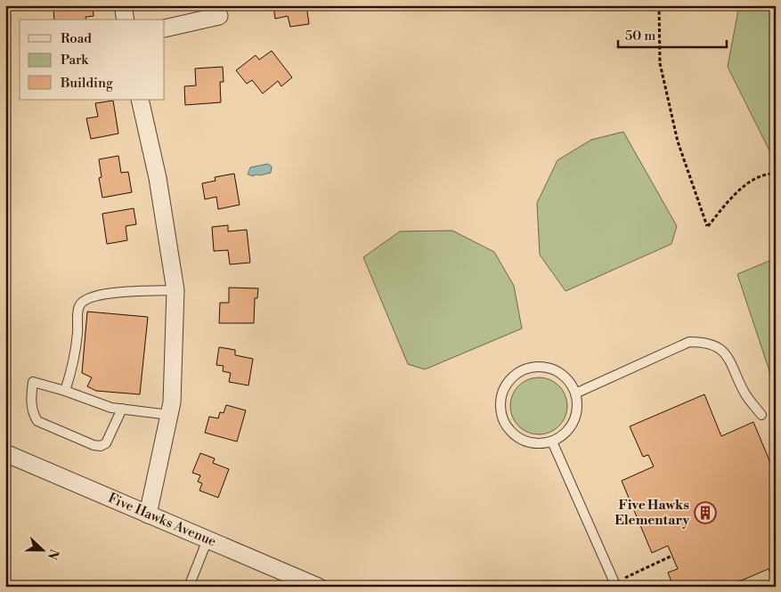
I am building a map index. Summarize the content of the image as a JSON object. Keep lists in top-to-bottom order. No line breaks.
{"streets":{"street":["Five Hawks Avenue"]},"places":{"building":["Five Hawks Elementary"]},"legend":["Road","Park","Building"],"scale_bar":"50 m","north":"right"}
